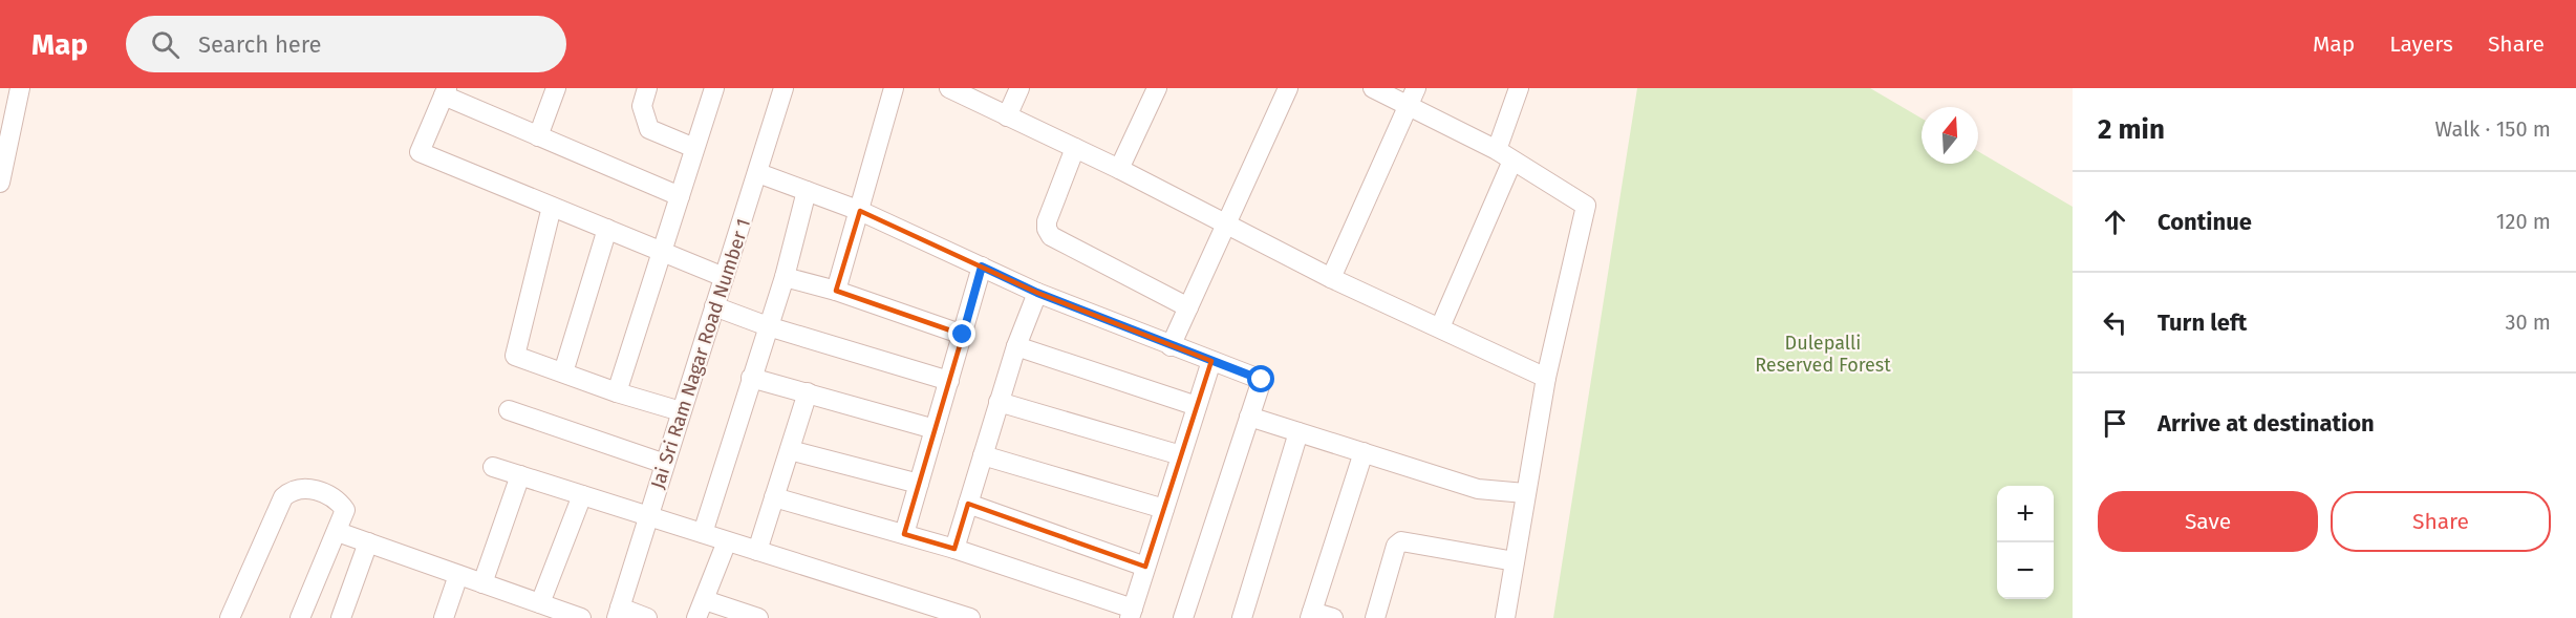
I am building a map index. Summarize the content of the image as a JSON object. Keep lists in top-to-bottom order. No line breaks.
{"streets":{"street":["Jai Sri Ram Nagar Road Number 1"]},"parks":["Dulepalli Reserved Forest"],"north":"top","page":{"header":"Map","search":"Search here","nav":["Map","Layers","Share"],"heading":["2 min","Walk · 150 m"],"list":[["Continue","120 m"],["Turn left","30 m"],"Arrive at destination"],"buttons":["Save","Share"],"map_buttons":["+","−"]}}
